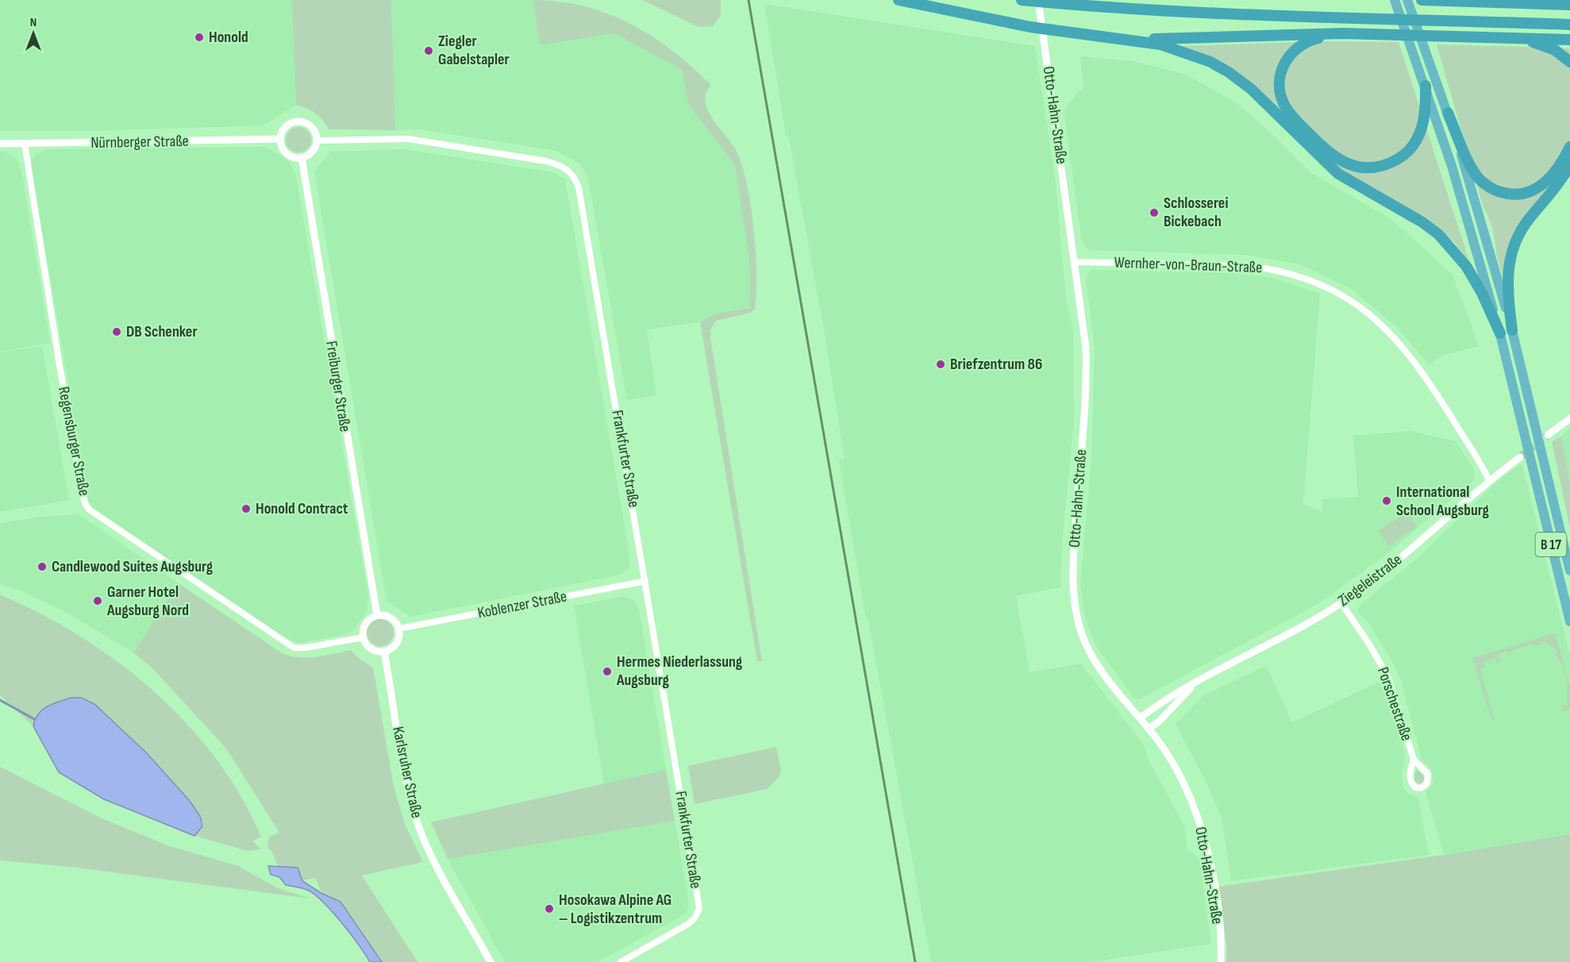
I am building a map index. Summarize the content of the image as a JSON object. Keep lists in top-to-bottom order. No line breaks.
{"streets":{"highway":["B 17"],"street":["Otto-Hahn-Straße","Nürnberger Straße","Wernher-von-Braun-Straße","Freiburger Straße","Regensburger Straße","Frankfurter Straße","Ziegeleistraße","Koblenzer Straße","Porschestraße","Karlsruher Straße"]},"crossings":[["Otto-Hahn-Straße","Wernher-von-Braun-Straße"],["Otto-Hahn-Straße","Ziegeleistraße"],["Nürnberger Straße","Freiburger Straße"],["Nürnberger Straße","Regensburger Straße"],["Nürnberger Straße","Frankfurter Straße"],["Wernher-von-Braun-Straße","Ziegeleistraße"],["Freiburger Straße","Regensburger Straße"],["Freiburger Straße","Frankfurter Straße"],["Freiburger Straße","Koblenzer Straße"],["Freiburger Straße","Karlsruher Straße"],["Regensburger Straße","Koblenzer Straße"],["Regensburger Straße","Karlsruher Straße"],["Frankfurter Straße","Koblenzer Straße"],["Ziegeleistraße","Porschestraße"],["Koblenzer Straße","Karlsruher Straße"]],"places":["Honold","Ziegler Gabelstapler","Schlosserei Bickebach","DB Schenker","Briefzentrum 86","International School Augsburg","Honold Contract","Candlewood Suites Augsburg","Garner Hotel Augsburg Nord","Hermes Niederlassung Augsburg","Hosokawa Alpine AG – Logistikzentrum"],"north":"top"}
